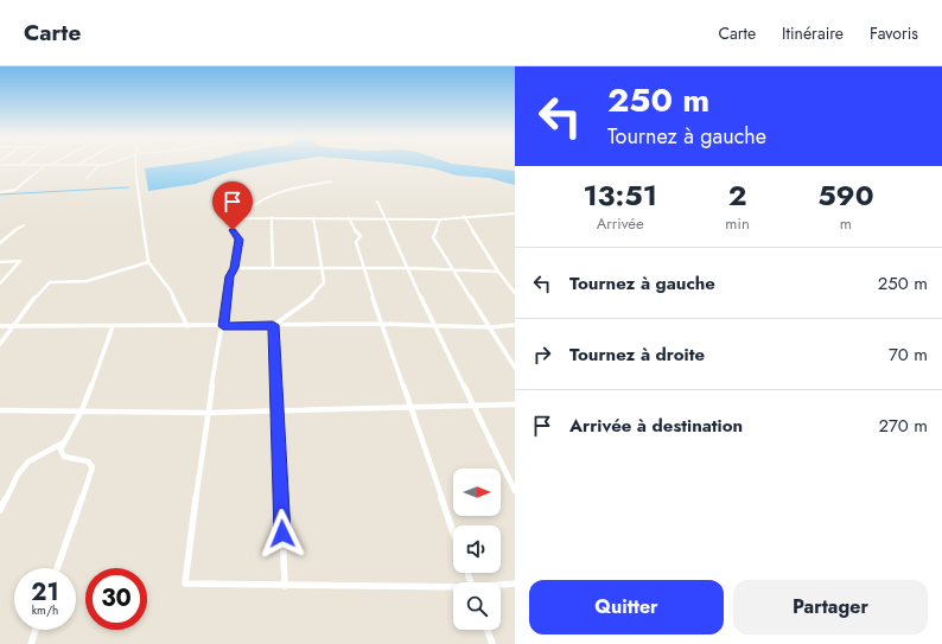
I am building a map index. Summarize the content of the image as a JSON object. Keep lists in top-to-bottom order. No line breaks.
{"north":"right","page":{"header":"Carte","nav":["Carte","Itinéraire","Favoris"],"turn":["250 m","Tournez à gauche"],"eta":["13:51","Arrivée","2","min","590","m"],"list":[{"name":"Tournez à gauche","value":"250 m"},{"name":"Tournez à droite","value":"70 m"},{"name":"Arrivée à destination","value":"270 m"}],"speed":"21 km/h","limit":"30","buttons":["Quitter","Partager"]}}
